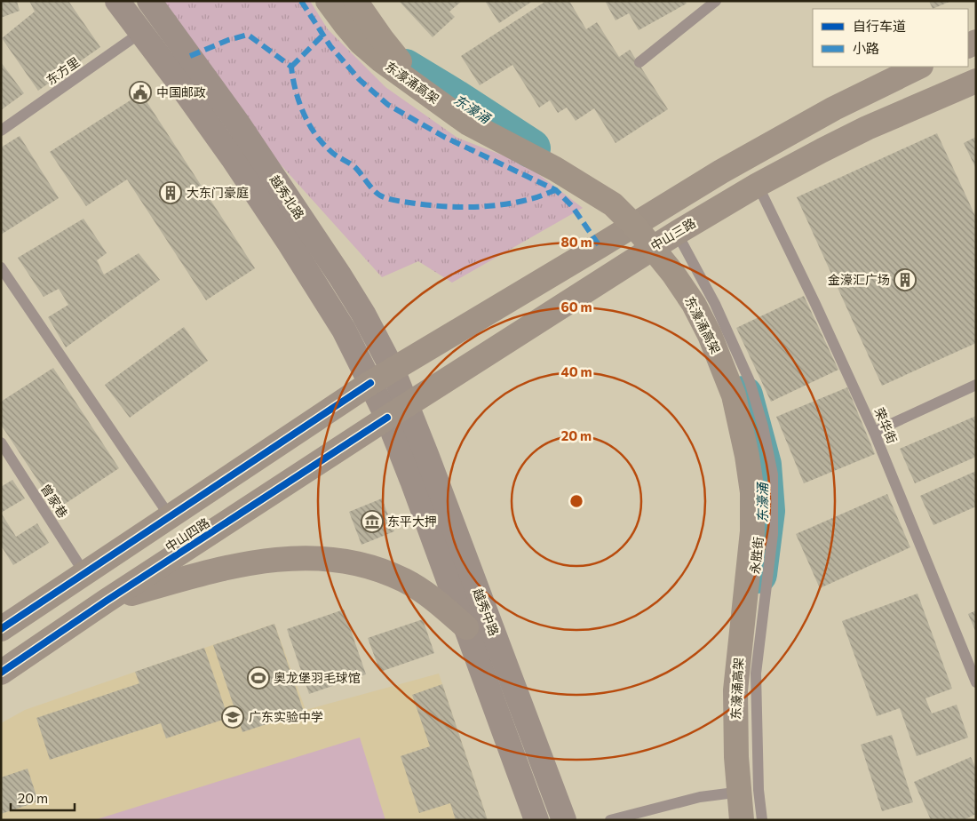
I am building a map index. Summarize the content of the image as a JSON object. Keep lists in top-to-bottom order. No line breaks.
{"streets":{"highway":["东濠涌高架"],"main road":["越秀北路","中山三路","中山四路","越秀中路"],"lane":["东方里","荣华街","曾家巷","永胜街"]},"crossings":[["东方里","越秀北路"],["越秀北路","中山三路"],["越秀北路","中山四路"],["越秀北路","越秀中路"],["中山三路","荣华街"],["中山三路","中山四路"],["中山三路","永胜街"],["中山三路","越秀中路"],["曾家巷","中山四路"],["中山四路","越秀中路"]],"water":["东濠涌"],"places":{"public building":["中国邮政"],"building":["大东门豪庭","金濠汇广场"],"museum":["东平大押"],"sports":["奥龙堡羽毛球馆"],"school or university":["广东实验中学"]},"legend":["自行车道","小路"],"scale_bar":"20 m","rings":["80 m","60 m","40 m","20 m"]}
